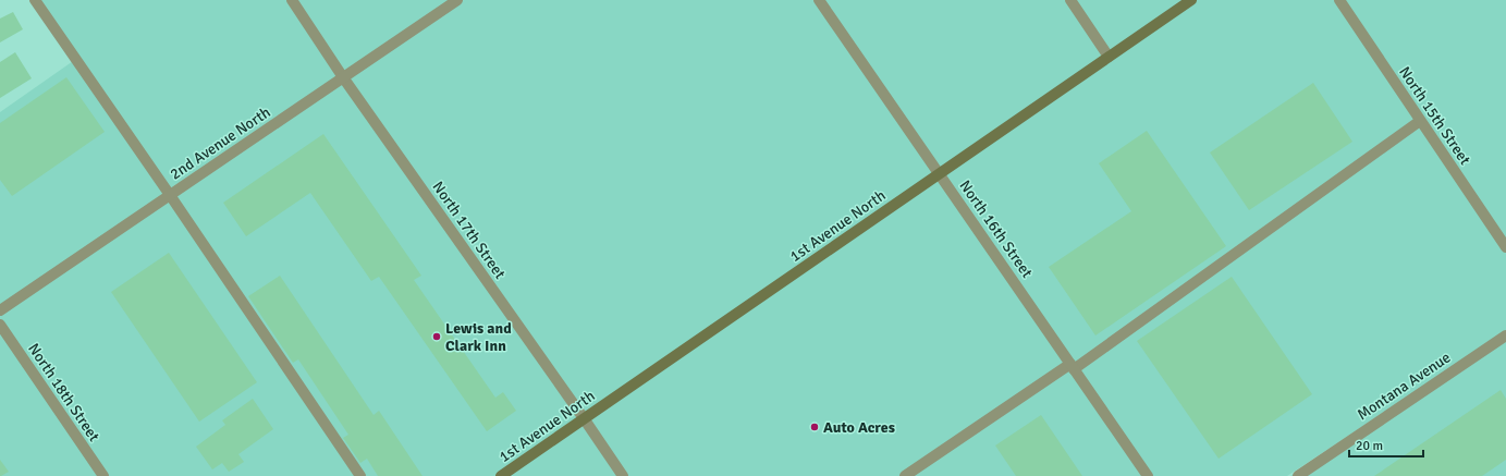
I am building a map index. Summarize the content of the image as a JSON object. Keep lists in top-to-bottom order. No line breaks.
{"streets":{"main road":["1st Avenue North"],"street":["North 15th Street","2nd Avenue North","North 16th Street","North 17th Street","Montana Avenue","North 18th Street"]},"crossings":[["2nd Avenue North","North 17th Street"],["1st Avenue North","North 16th Street"],["1st Avenue North","North 17th Street"]],"places":["Lewis and Clark Inn","Auto Acres"],"scale_bar":"20 m"}
